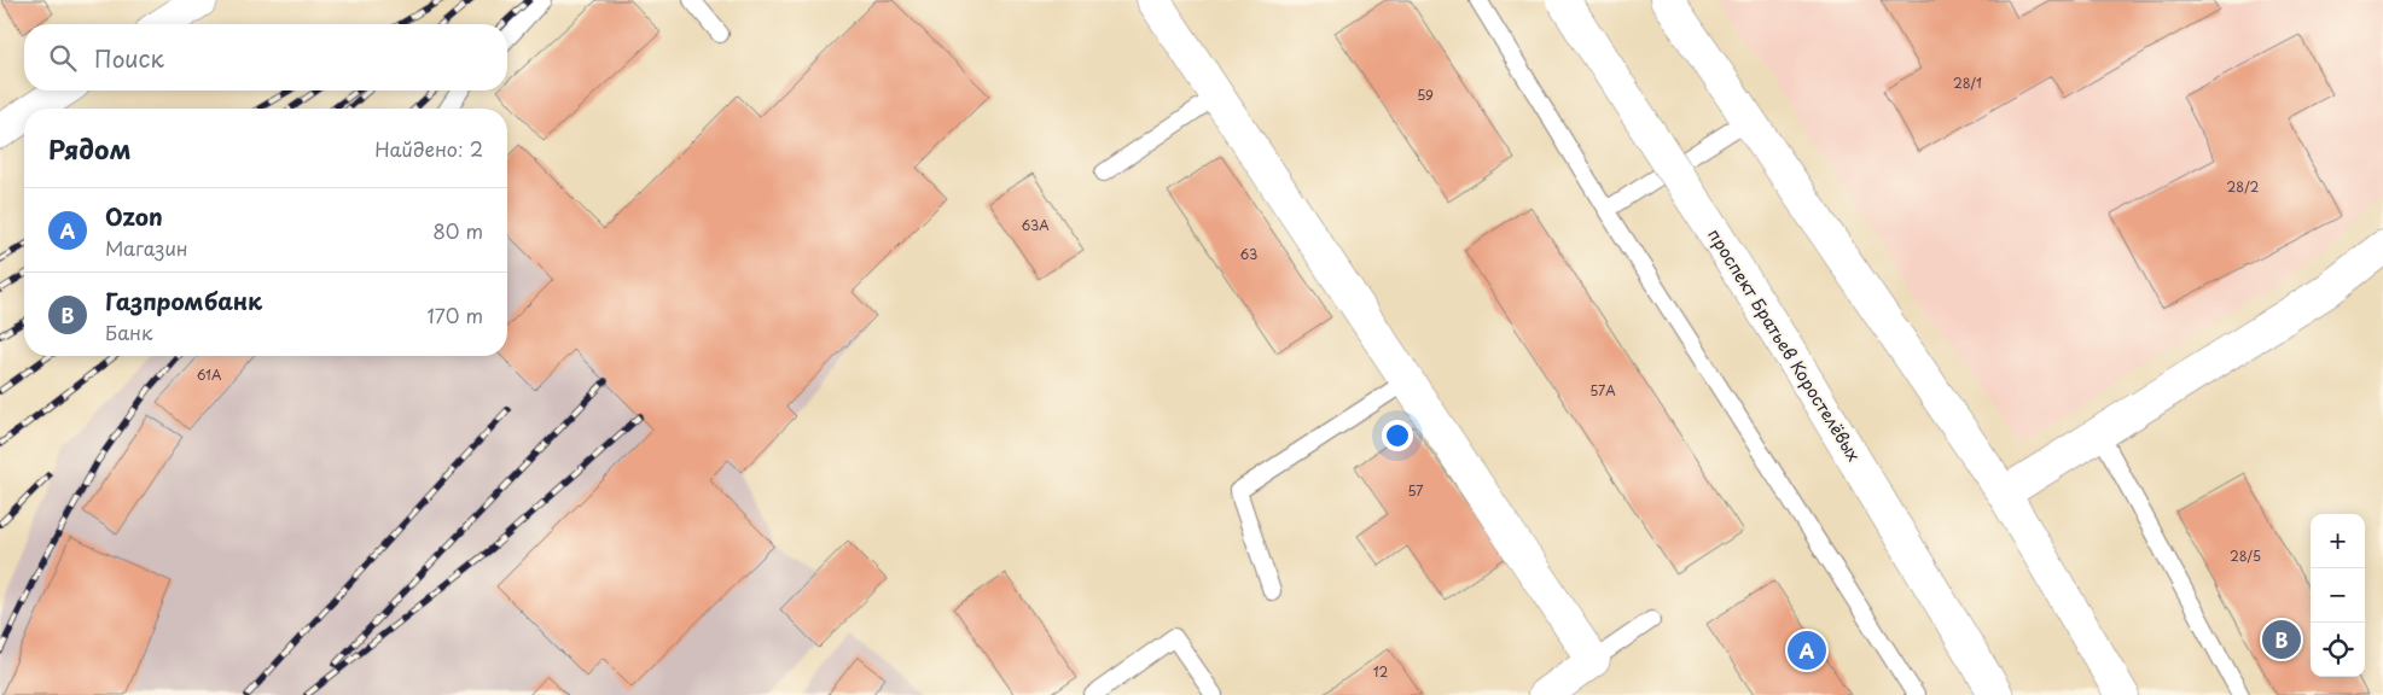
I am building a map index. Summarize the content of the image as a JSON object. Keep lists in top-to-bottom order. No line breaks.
{"streets":{"street":["проспект Братьев Коростелёвых"]},"house_numbers":["28/1","59","28/2","63А","63","61А","57А","57","28/5","12"],"page":{"search":"Поиск","heading":["Рядом","Найдено: 2"],"list":[{"mark":"A","name":"Ozon","note":"Магазин","value":"80 m"},{"mark":"B","name":"Газпромбанк","note":"Банк","value":"170 m"}],"map_buttons":["+","−"],"pins":["B","A"]}}
